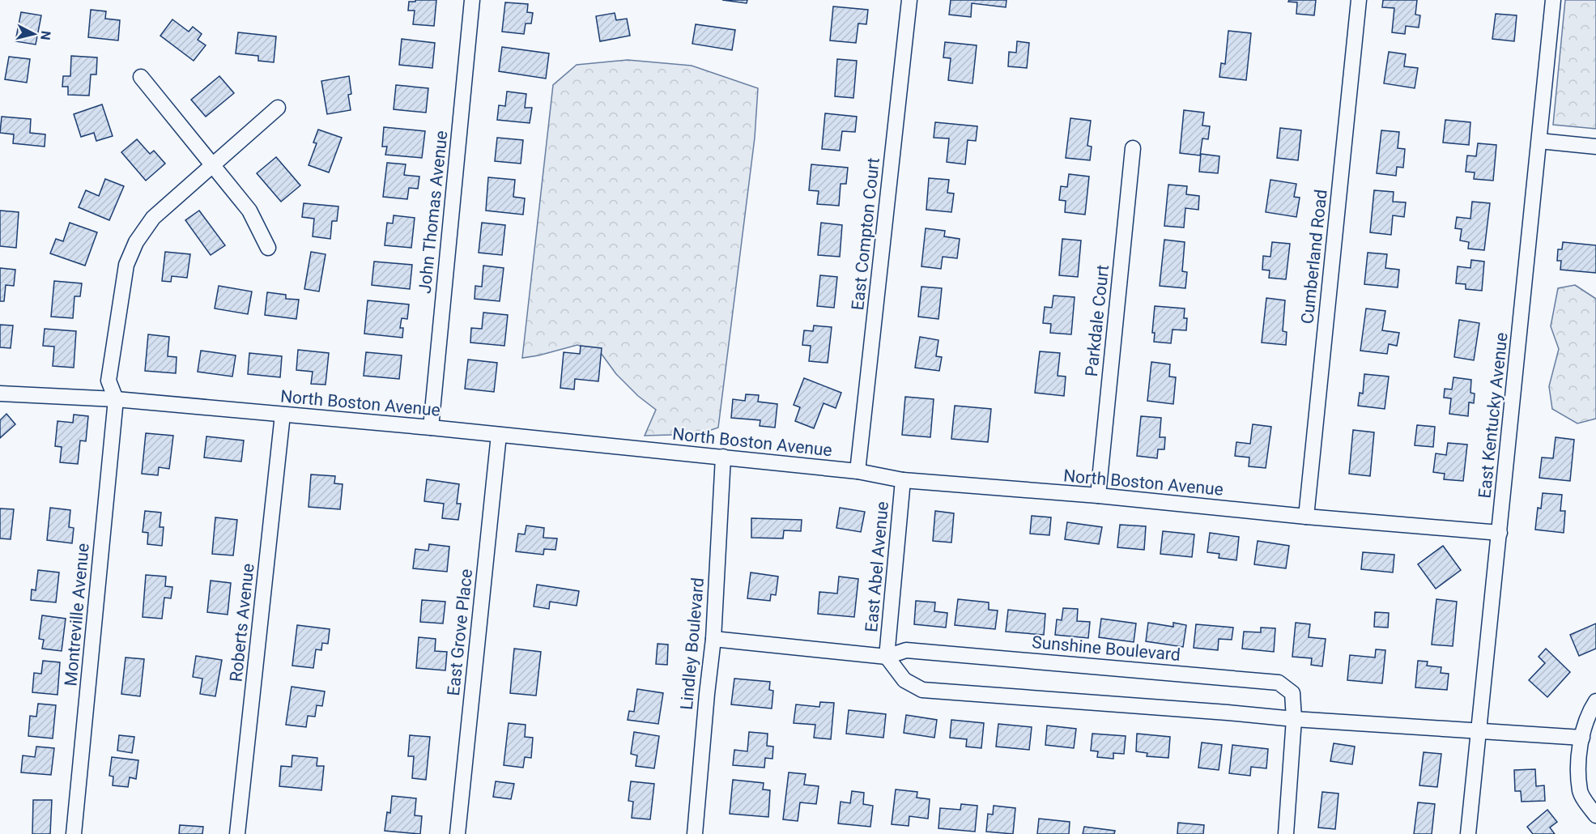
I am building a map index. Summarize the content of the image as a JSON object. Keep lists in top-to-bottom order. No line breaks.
{"streets":{"street":["John Thomas Avenue","East Compton Court","Cumberland Road","Parkdale Court","North Boston Avenue","East Kentucky Avenue","East Abel Avenue","Montreville Avenue","Roberts Avenue","East Grove Place","Lindley Boulevard","Sunshine Boulevard"]},"crossings":[["John Thomas Avenue","North Boston Avenue"],["East Compton Court","North Boston Avenue"],["Cumberland Road","North Boston Avenue"],["Parkdale Court","North Boston Avenue"],["North Boston Avenue","East Kentucky Avenue"],["North Boston Avenue","East Abel Avenue"],["North Boston Avenue","Montreville Avenue"],["North Boston Avenue","Roberts Avenue"],["North Boston Avenue","East Grove Place"],["North Boston Avenue","Lindley Boulevard"],["East Abel Avenue","Sunshine Boulevard"],["Lindley Boulevard","Sunshine Boulevard"]],"north":"right"}
